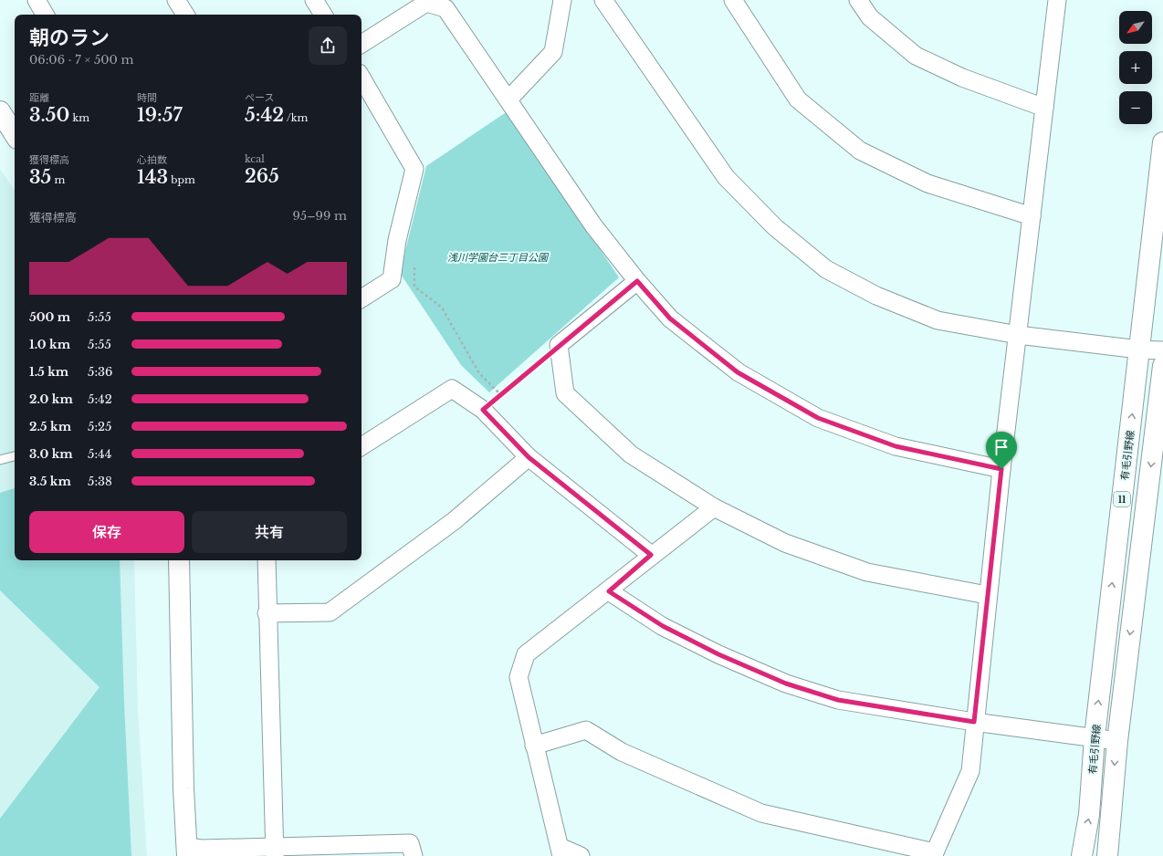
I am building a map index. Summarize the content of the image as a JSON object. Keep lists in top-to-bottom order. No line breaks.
{"streets":{"main road":["有毛引野線","11"]},"parks":["浅川学園台三丁目公園"],"north":"bottom left","page":{"map_buttons":["+","−"],"heading":["朝のラン","06:06 · 7 × 500 m"],"stats":[["距離","3.50 km"],["時間","19:57"],["ペース","5:42 /km"],["獲得標高","35 m"],["心拍数","143 bpm"],["kcal","265"]],"chart":["獲得標高","95–99 m"],"list":[{"name":"500 m","note":"5:55"},{"name":"1.0 km","note":"5:55"},{"name":"1.5 km","note":"5:36"},{"name":"2.0 km","note":"5:42"},{"name":"2.5 km","note":"5:25"},{"name":"3.0 km","note":"5:44"},{"name":"3.5 km","note":"5:38"}],"buttons":["保存","共有"]}}
